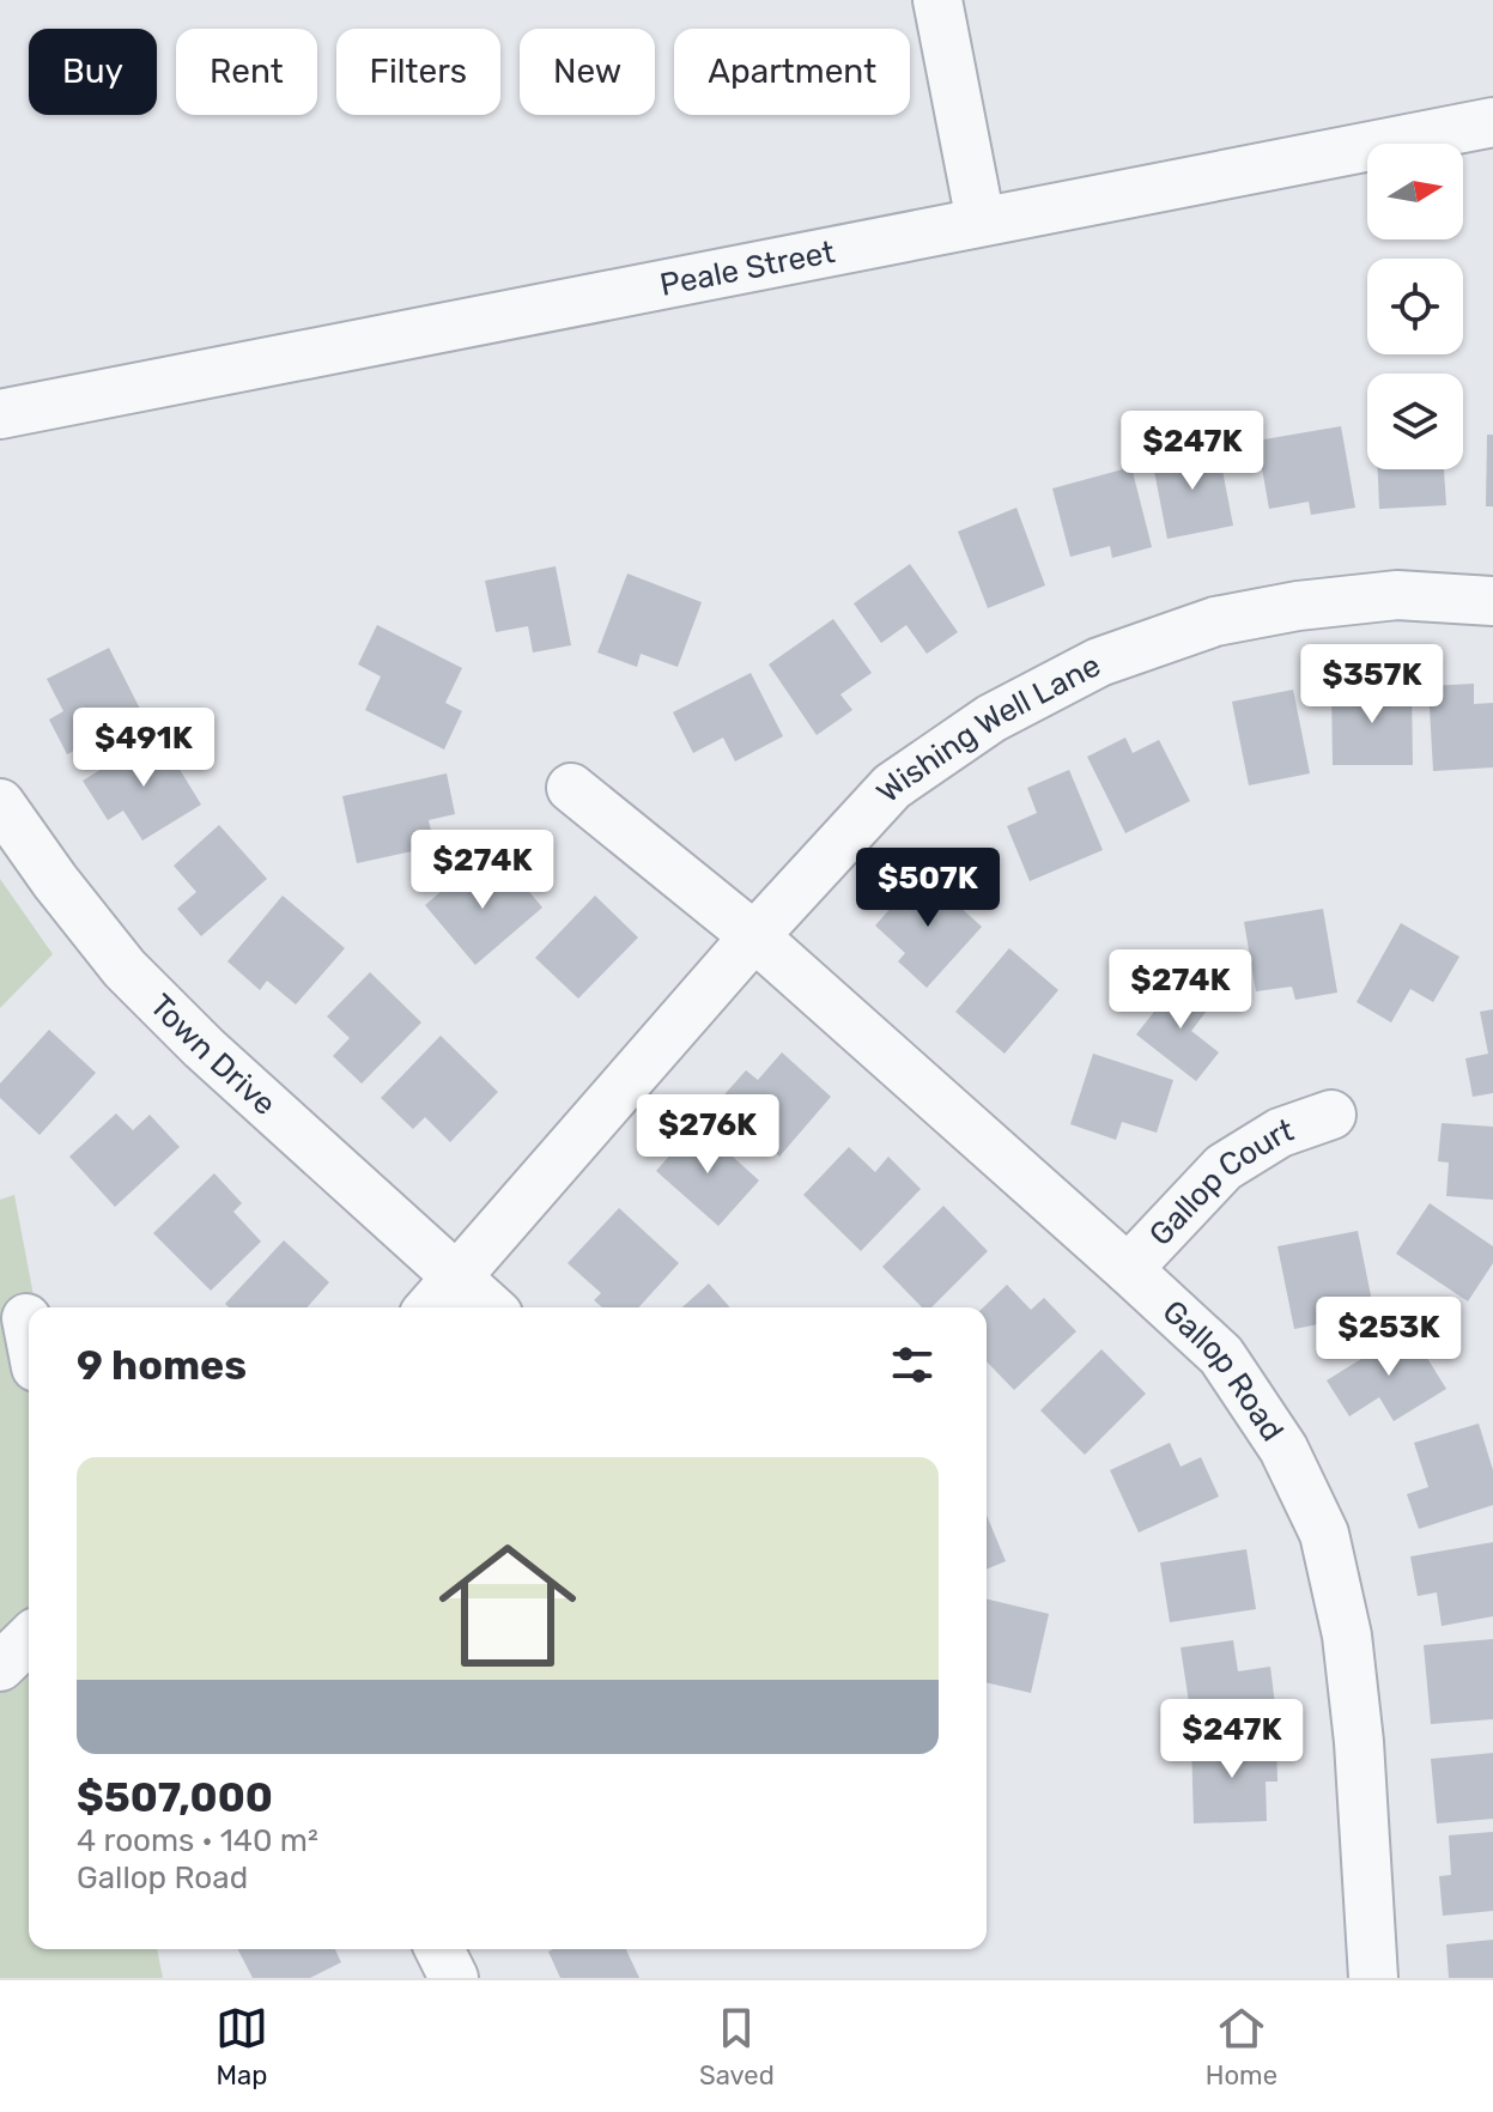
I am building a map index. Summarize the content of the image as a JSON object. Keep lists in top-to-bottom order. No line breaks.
{"streets":{"street":["Peale Street","Wishing Well Lane","Town Drive","Gallop Court","Gallop Road"]},"crossings":[["Wishing Well Lane","Town Drive"],["Wishing Well Lane","Gallop Road"],["Gallop Court","Gallop Road"]],"north":"right","page":{"chip":["Buy","Rent","Filters","New","Apartment"],"price":["$247K","$357K","$491K","$274K","$507K","$274K","$276K","$253K","$247K"],"heading":"9 homes","list":[{"name":"$507,000","note":"4 rooms · 140 m² · Gallop Road"}],"tabs":["Map","Saved","Home"]}}
